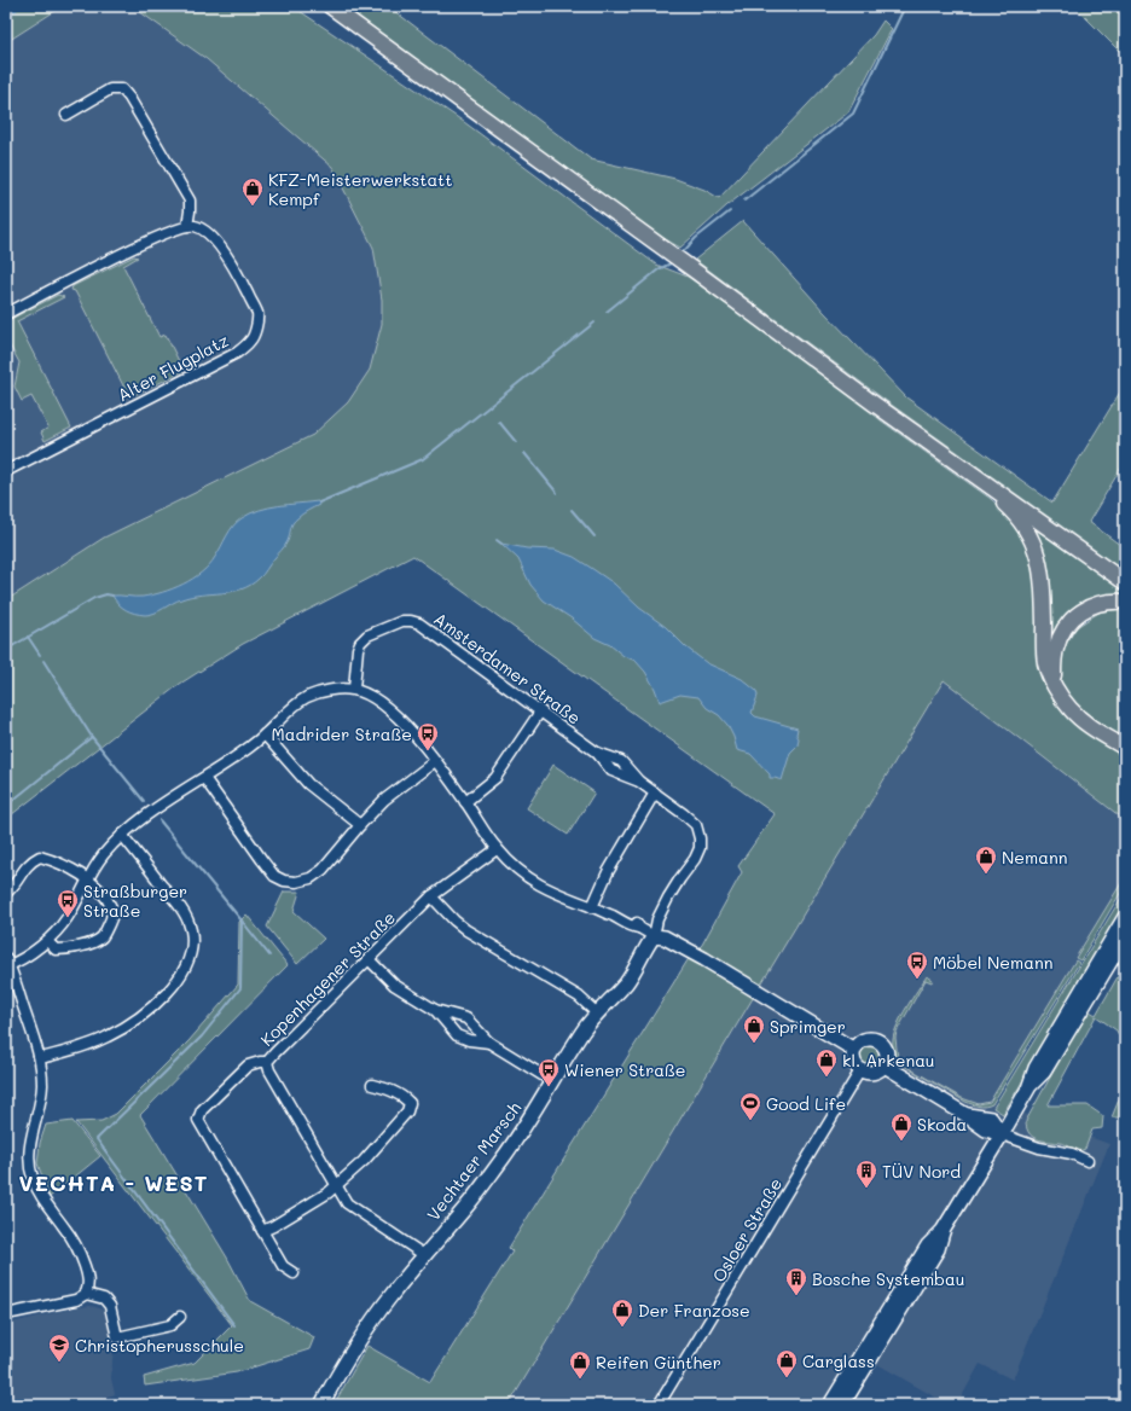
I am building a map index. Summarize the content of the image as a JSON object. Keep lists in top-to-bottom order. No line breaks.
{"streets":{"street":["Alter Flugplatz","Amsterdamer Straße","Kopenhagener Straße","Vechtaer Marsch","Osloer Straße"]},"crossings":[["Amsterdamer Straße","Vechtaer Marsch"],["Kopenhagener Straße","Vechtaer Marsch"]],"districts":["VECHTA - WEST"],"places":{"shop":["KFZ-Meisterwerkstatt Kempf","Nemann","Sprimger","kl. Arkenau","Skoda","Der Franzose","Carglass","Reifen Günther"],"bus stop":["Madrider Straße","Straßburger Straße","Möbel Nemann","Wiener Straße"],"sports":["Good Life"],"building":["TÜV Nord","Bosche Systembau"],"school or university":["Christopherusschule"]}}
